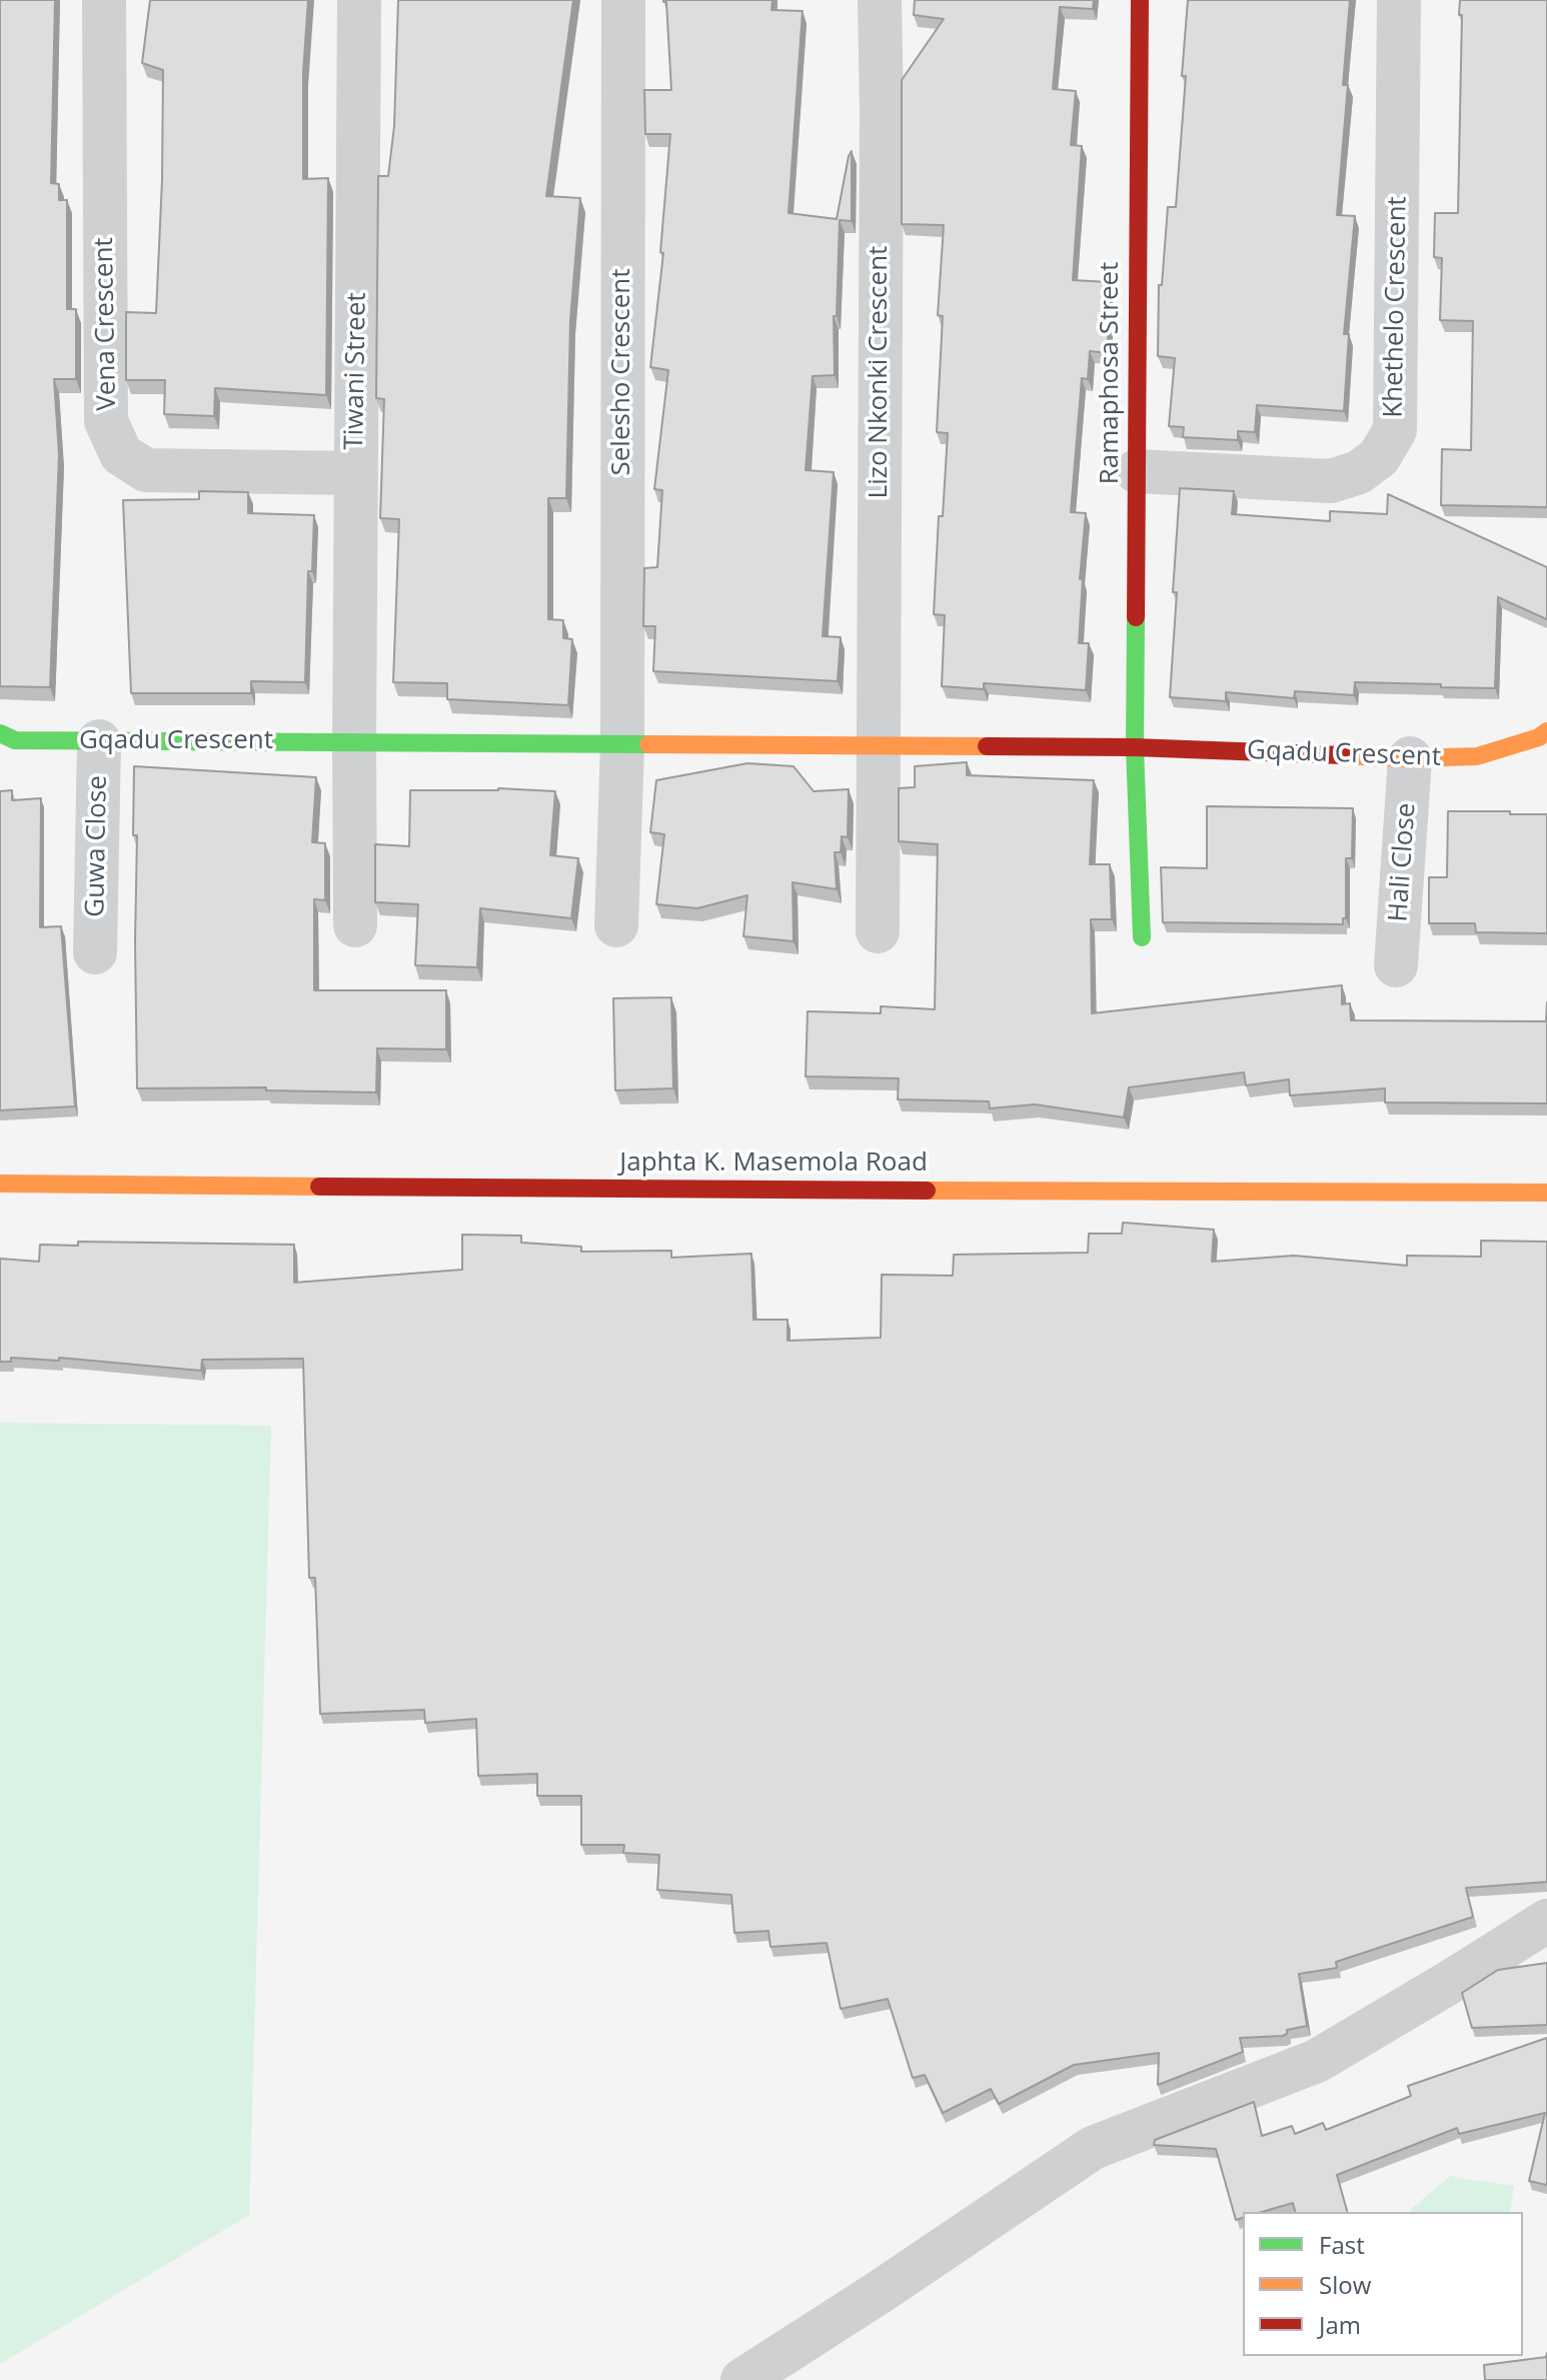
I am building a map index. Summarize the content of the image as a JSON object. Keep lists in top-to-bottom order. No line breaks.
{"streets":{"street":["Khethelo Crescent","Vena Crescent","Tiwani Street","Selesho Crescent","Lizo Nkonki Crescent","Ramaphosa Street","Gqadu Crescent","Guwa Close","Hali Close","Japhta K. Masemola Road"]},"crossings":[["Khethelo Crescent","Ramaphosa Street"],["Vena Crescent","Tiwani Street"],["Tiwani Street","Gqadu Crescent"],["Selesho Crescent","Gqadu Crescent"],["Lizo Nkonki Crescent","Gqadu Crescent"],["Ramaphosa Street","Gqadu Crescent"],["Gqadu Crescent","Guwa Close"],["Gqadu Crescent","Hali Close"]],"legend":["Fast","Slow","Jam"]}
